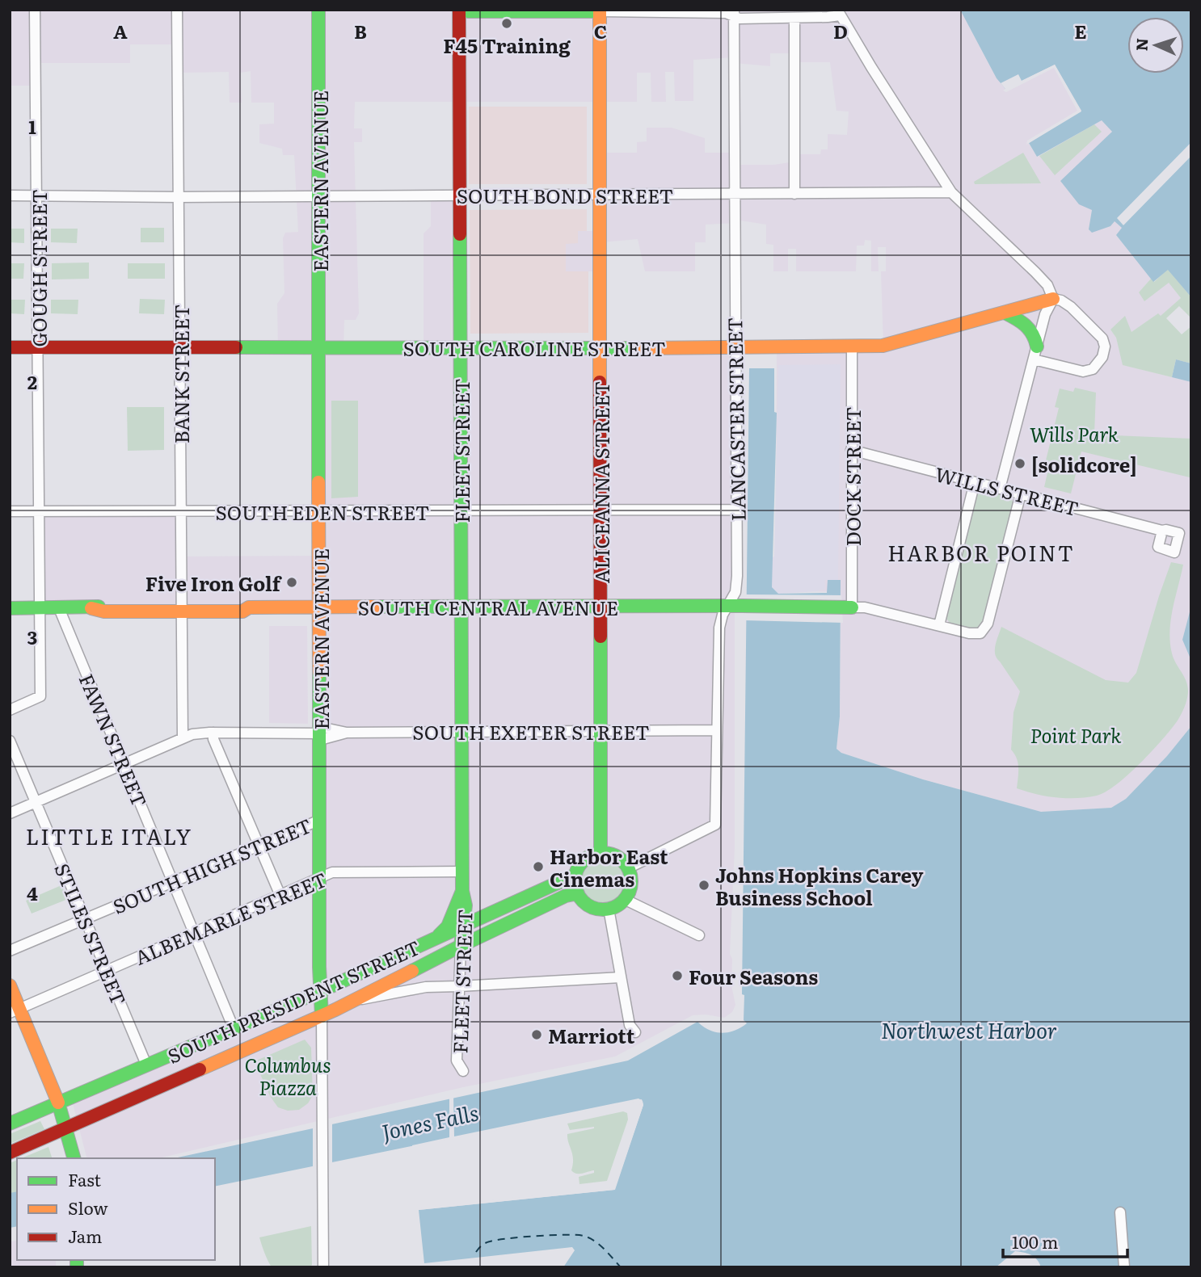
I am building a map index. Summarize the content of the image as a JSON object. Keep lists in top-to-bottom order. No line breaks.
{"streets":{"main road":["EASTERN AVENUE","SOUTH CAROLINE STREET","FLEET STREET","ALICEANNA STREET","SOUTH CENTRAL AVENUE","SOUTH PRESIDENT STREET"],"street":["SOUTH BOND STREET","GOUGH STREET","BANK STREET","LANCASTER STREET","DOCK STREET","WILLS STREET","SOUTH EDEN STREET","SOUTH EXETER STREET","FAWN STREET","SOUTH HIGH STREET","ALBEMARLE STREET","STILES STREET"]},"crossings":[["EASTERN AVENUE","SOUTH BOND STREET"],["EASTERN AVENUE","SOUTH CAROLINE STREET"],["EASTERN AVENUE","SOUTH EDEN STREET"],["EASTERN AVENUE","SOUTH CENTRAL AVENUE"],["EASTERN AVENUE","SOUTH EXETER STREET"],["EASTERN AVENUE","SOUTH HIGH STREET"],["EASTERN AVENUE","ALBEMARLE STREET"],["EASTERN AVENUE","SOUTH PRESIDENT STREET"],["SOUTH BOND STREET","GOUGH STREET"],["SOUTH BOND STREET","BANK STREET"],["SOUTH BOND STREET","LANCASTER STREET"],["SOUTH BOND STREET","FLEET STREET"],["SOUTH BOND STREET","ALICEANNA STREET"],["GOUGH STREET","SOUTH CAROLINE STREET"],["GOUGH STREET","SOUTH EDEN STREET"],["GOUGH STREET","SOUTH CENTRAL AVENUE"],["SOUTH CAROLINE STREET","BANK STREET"],["SOUTH CAROLINE STREET","LANCASTER STREET"],["SOUTH CAROLINE STREET","FLEET STREET"],["SOUTH CAROLINE STREET","DOCK STREET"],["SOUTH CAROLINE STREET","ALICEANNA STREET"],["BANK STREET","SOUTH EDEN STREET"],["BANK STREET","SOUTH CENTRAL AVENUE"],["BANK STREET","SOUTH EXETER STREET"],["LANCASTER STREET","ALICEANNA STREET"],["LANCASTER STREET","SOUTH EDEN STREET"],["LANCASTER STREET","SOUTH CENTRAL AVENUE"],["LANCASTER STREET","SOUTH EXETER STREET"],["LANCASTER STREET","SOUTH PRESIDENT STREET"],["FLEET STREET","SOUTH EDEN STREET"],["FLEET STREET","SOUTH CENTRAL AVENUE"],["FLEET STREET","SOUTH EXETER STREET"],["FLEET STREET","ALBEMARLE STREET"],["FLEET STREET","SOUTH PRESIDENT STREET"],["DOCK STREET","WILLS STREET"],["DOCK STREET","SOUTH CENTRAL AVENUE"],["ALICEANNA STREET","SOUTH EDEN STREET"],["ALICEANNA STREET","SOUTH CENTRAL AVENUE"],["ALICEANNA STREET","SOUTH EXETER STREET"],["ALICEANNA STREET","SOUTH PRESIDENT STREET"],["SOUTH CENTRAL AVENUE","FAWN STREET"],["SOUTH EXETER STREET","FAWN STREET"],["SOUTH EXETER STREET","STILES STREET"],["FAWN STREET","SOUTH HIGH STREET"],["FAWN STREET","ALBEMARLE STREET"],["FAWN STREET","SOUTH PRESIDENT STREET"],["SOUTH HIGH STREET","STILES STREET"],["ALBEMARLE STREET","STILES STREET"],["STILES STREET","SOUTH PRESIDENT STREET"]],"districts":["HARBOR POINT","LITTLE ITALY"],"water":["Northwest Harbor","Jones Falls"],"parks":["Wills Park","Point Park","Columbus Piazza"],"places":["F45 Training","[solidcore]","Five Iron Golf","Harbor East Cinemas","Johns Hopkins Carey Business School","Four Seasons","Marriott"],"legend":["Fast","Slow","Jam"],"scale_bar":"100 m","north":"left","grid":{"columns":["A","B","C","D","E"],"rows":["1","2","3","4"]}}
